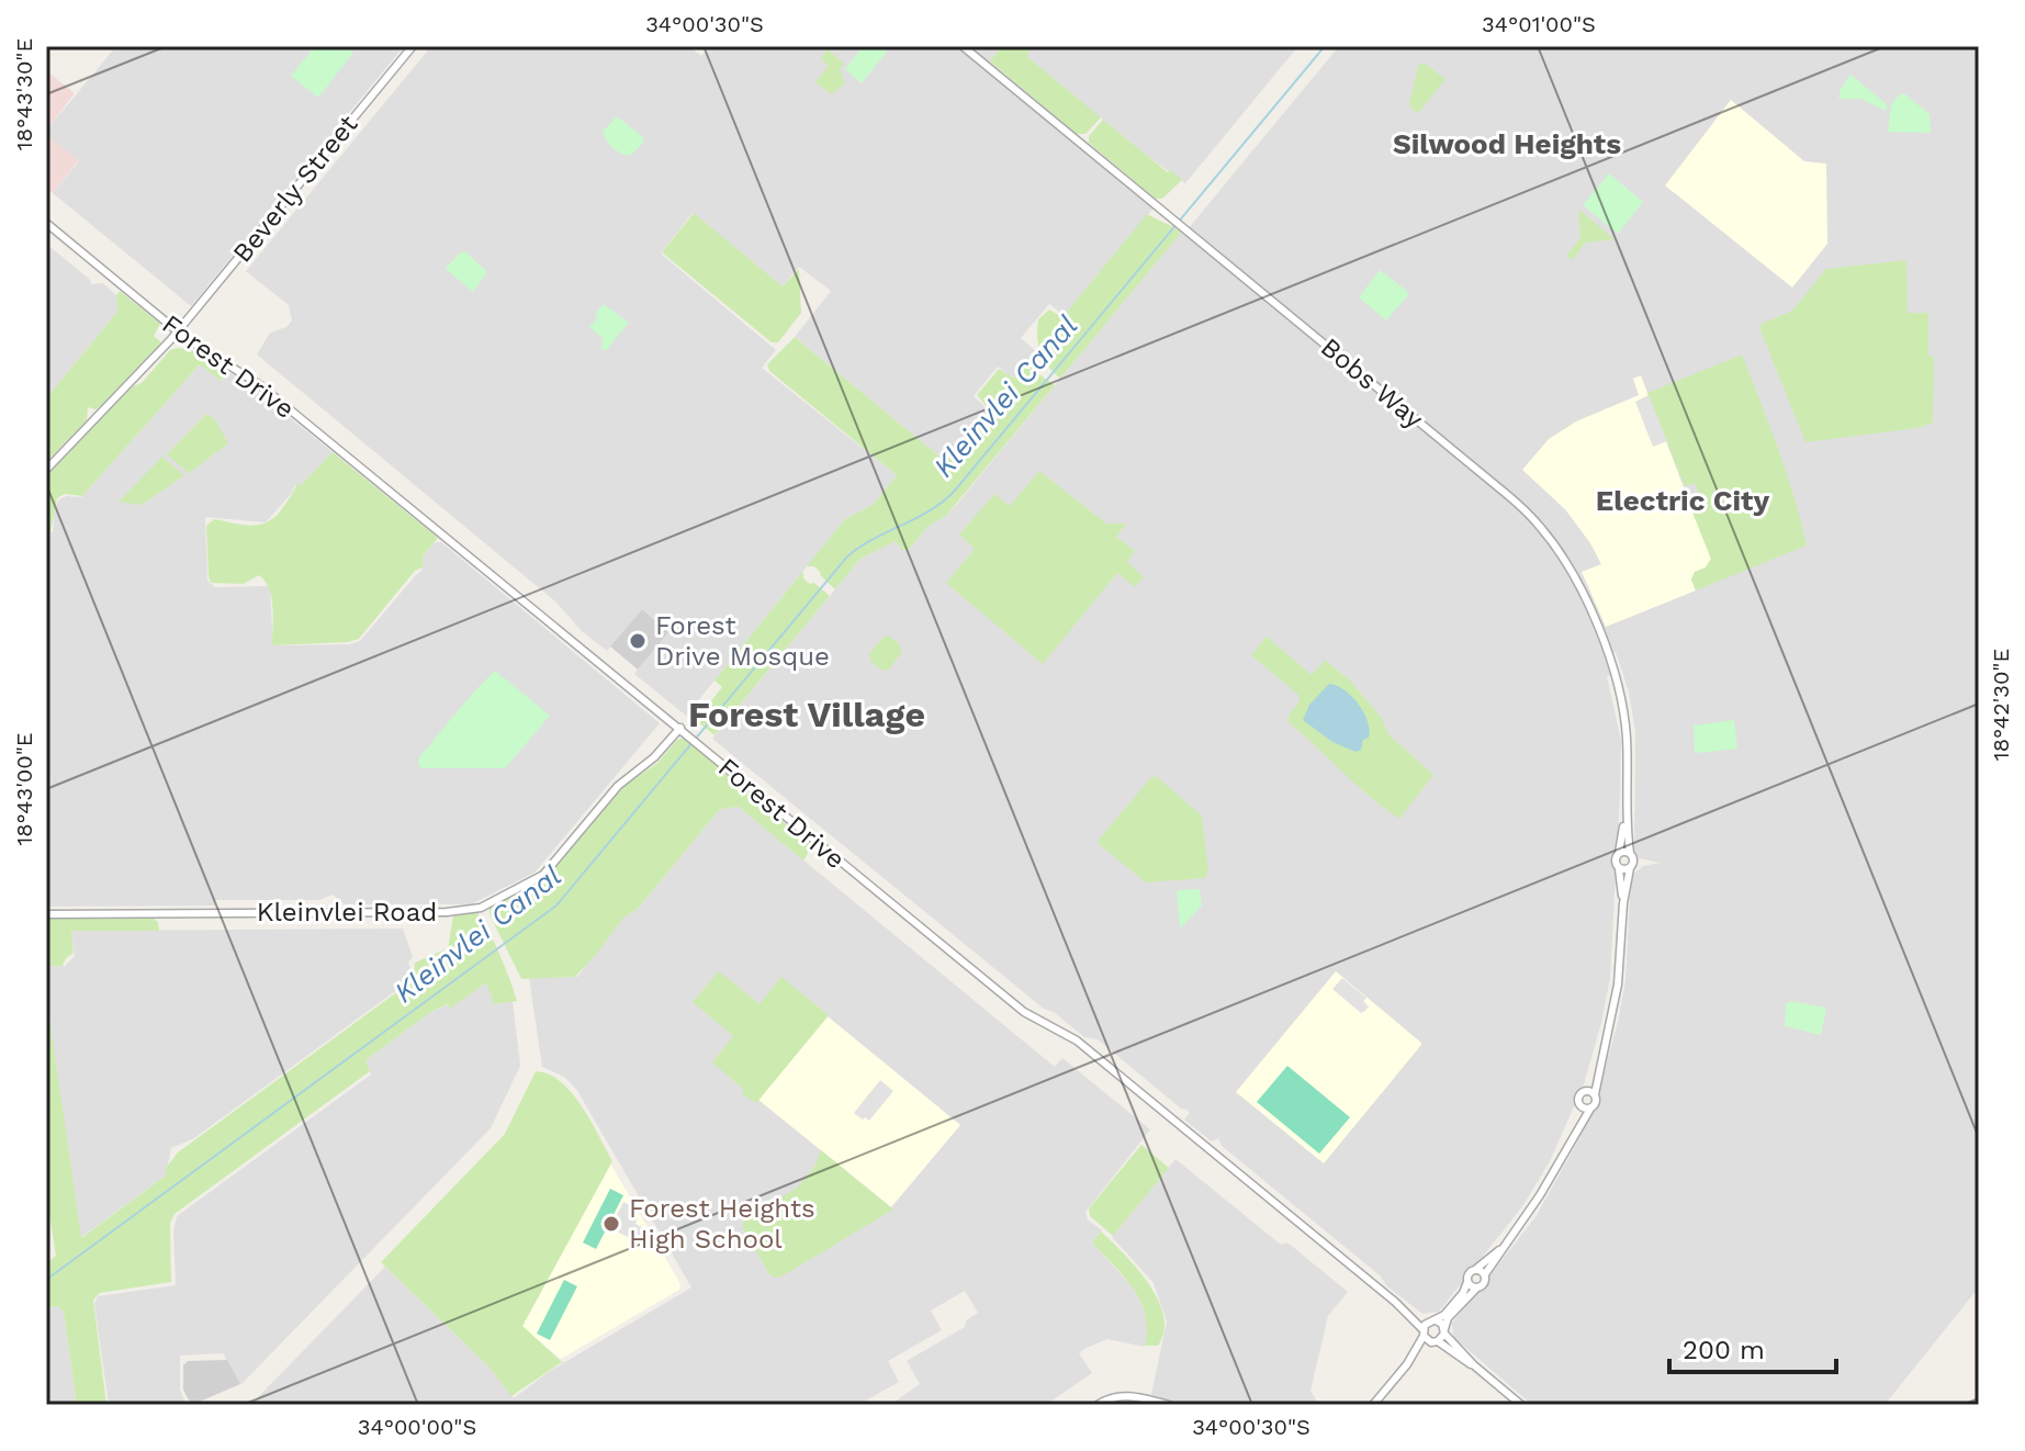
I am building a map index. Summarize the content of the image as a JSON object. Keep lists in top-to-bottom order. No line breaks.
{"streets":{"street":["Beverly Street","Forest Drive","Bobs Way","Kleinvlei Road"]},"crossings":[["Beverly Street","Forest Drive"],["Forest Drive","Kleinvlei Road"]],"districts":["Silwood Heights","Electric City","Forest Village"],"water":["Kleinvlei Canal"],"places":["Forest Drive Mosque","Forest Heights High School"],"scale_bar":"200 m","coordinates":["34°00'30\"S","34°01'00\"S","18°43'30\"E","18°42'30\"E","18°43'00\"E","34°00'00\"S"]}
